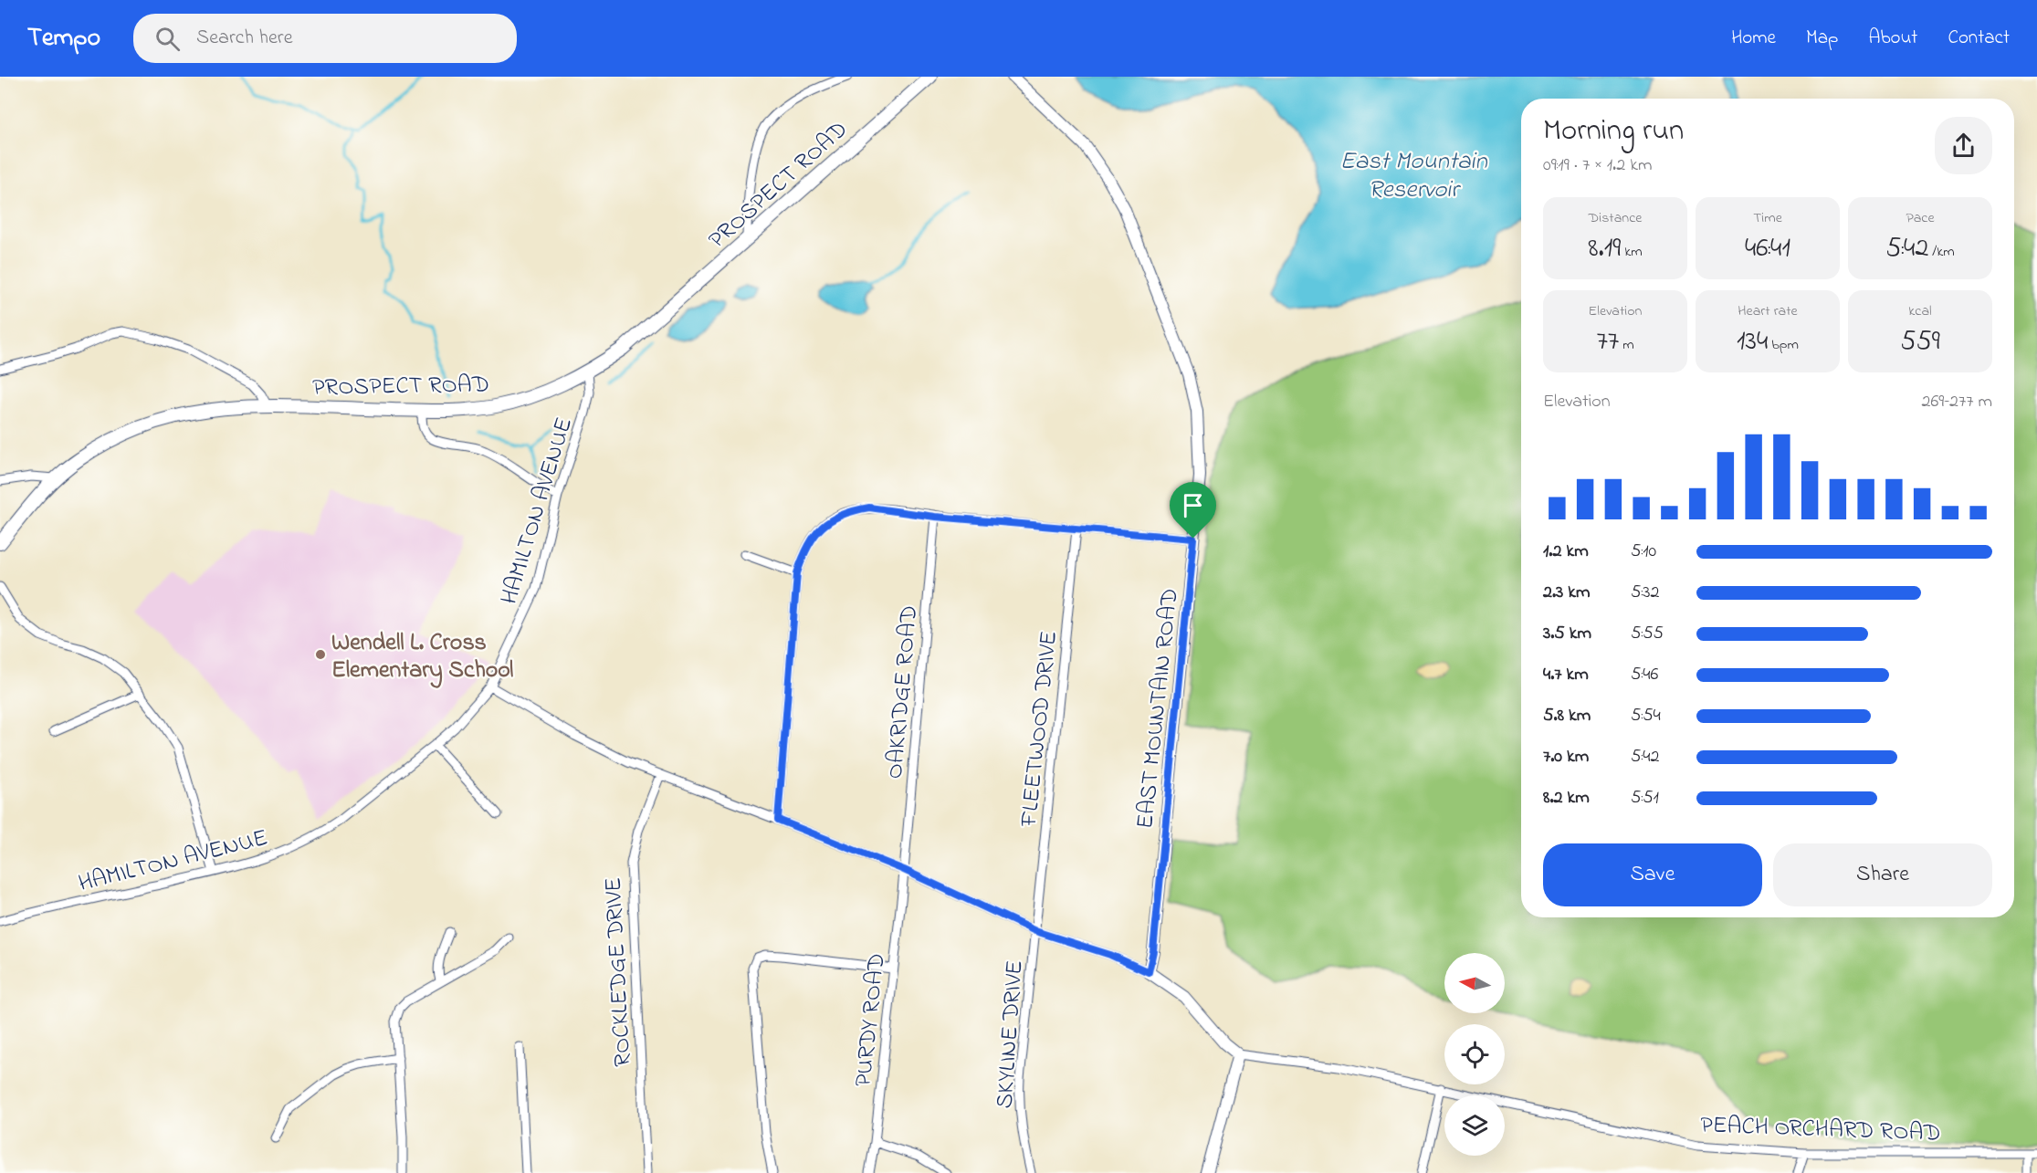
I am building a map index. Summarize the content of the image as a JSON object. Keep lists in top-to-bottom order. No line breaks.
{"streets":{"main road":["PROSPECT ROAD"],"street":["HAMILTON AVENUE","OAKRIDGE ROAD","EAST MOUNTAIN ROAD","FLEETWOOD DRIVE","ROCKLEDGE DRIVE","PURDY ROAD","SKYLINE DRIVE","PEACH ORCHARD ROAD"]},"crossings":[["PROSPECT ROAD","HAMILTON AVENUE"],["OAKRIDGE ROAD","PURDY ROAD"],["FLEETWOOD DRIVE","SKYLINE DRIVE"]],"water":["East Mountain Reservoir"],"places":["Wendell L. Cross Elementary School"],"north":"left","page":{"header":"Tempo","search":"Search here","nav":["Home","Map","About","Contact"],"heading":["Morning run","09:19 · 7 × 1.2 km"],"stats":[["Distance","8.19 km"],["Time","46:41"],["Pace","5:42 /km"],["Elevation","77 m"],["Heart rate","134 bpm"],["kcal","559"]],"chart":["Elevation","269–277 m"],"list":[{"name":"1.2 km","note":"5:10"},{"name":"2.3 km","note":"5:32"},{"name":"3.5 km","note":"5:55"},{"name":"4.7 km","note":"5:46"},{"name":"5.8 km","note":"5:54"},{"name":"7.0 km","note":"5:42"},{"name":"8.2 km","note":"5:51"}],"buttons":["Save","Share"]}}
